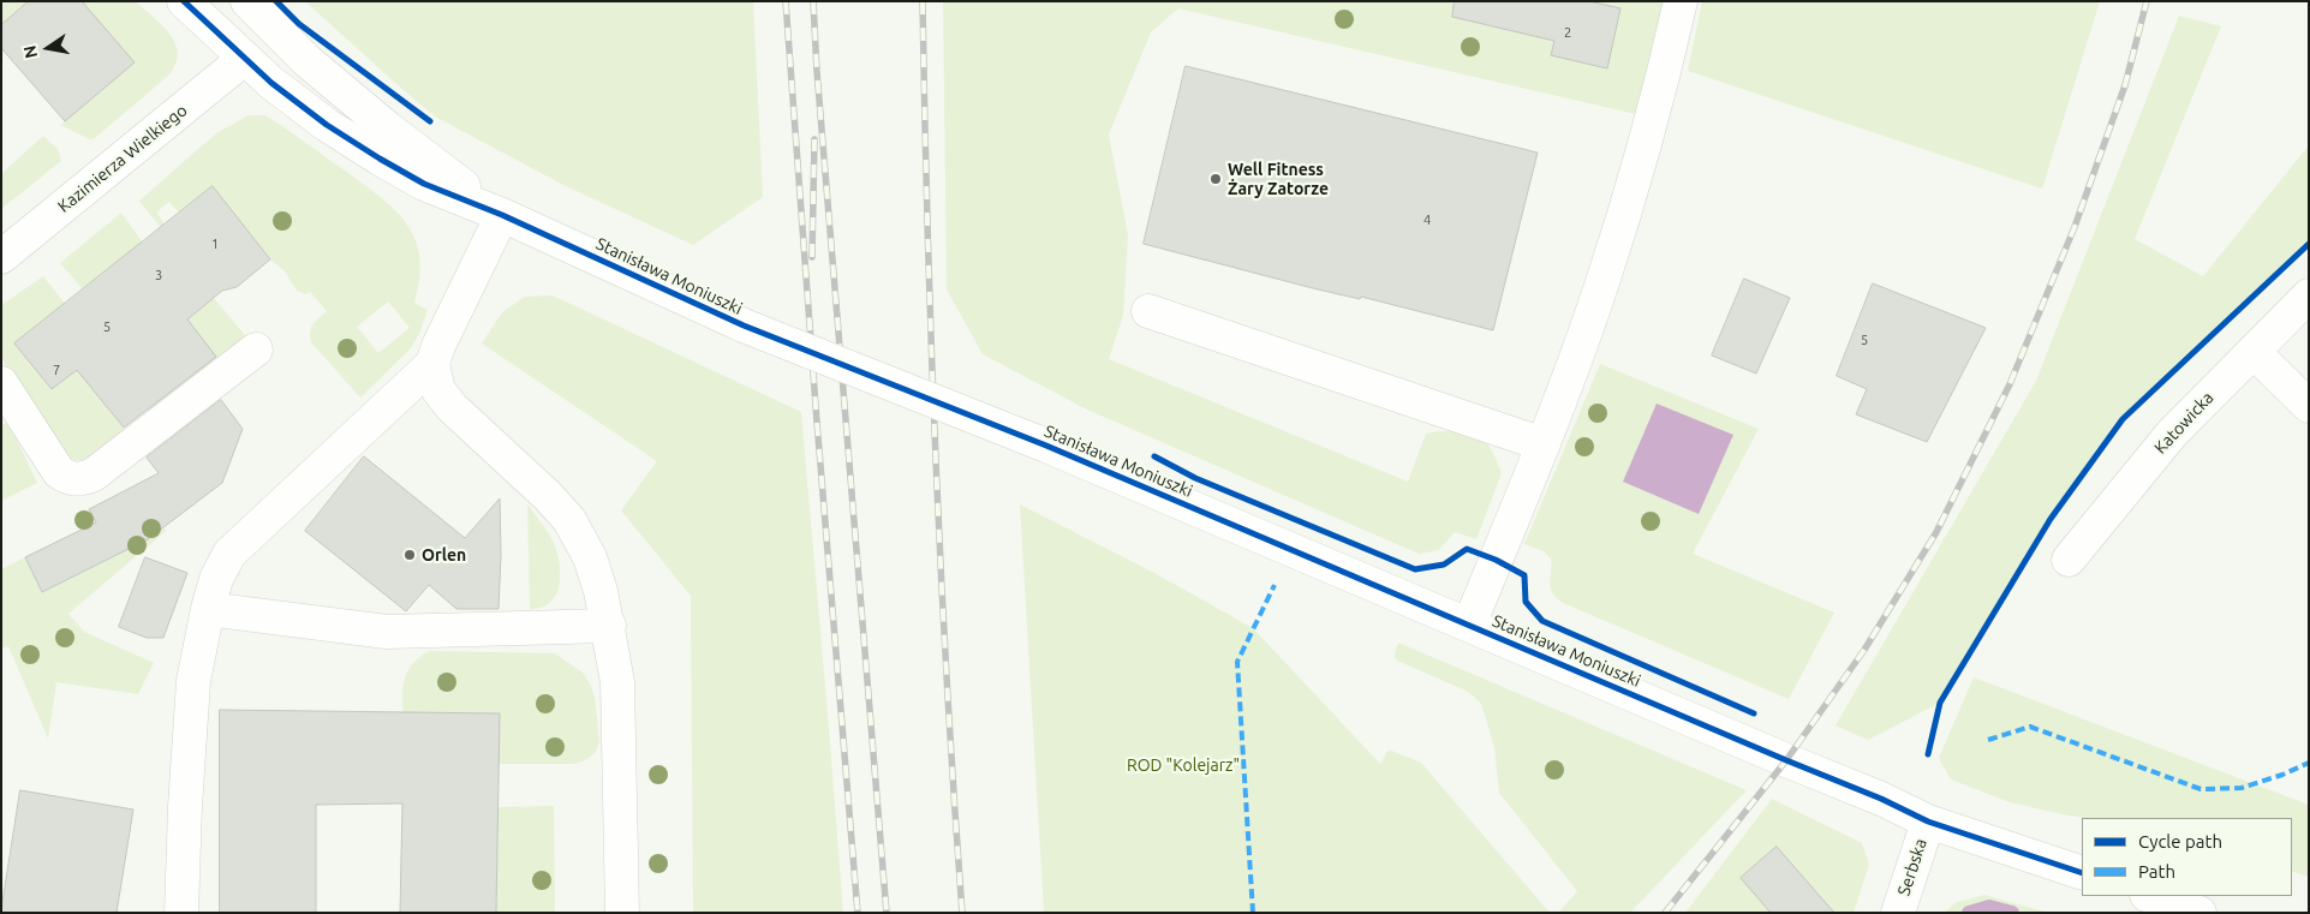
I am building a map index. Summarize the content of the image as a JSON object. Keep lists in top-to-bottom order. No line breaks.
{"streets":{"street":["Kazimierza Wielkiego","Stanisława Moniuszki","Katowicka","Serbska"]},"crossings":[["Kazimierza Wielkiego","Stanisława Moniuszki"],["Stanisława Moniuszki","Serbska"]],"parks":["ROD \"Kolejarz\""],"places":["Well Fitness Żary Zatorze","Orlen"],"house_numbers":["2","4","1","3","5","5","7"],"legend":["Cycle path","Path"],"north":"left"}
